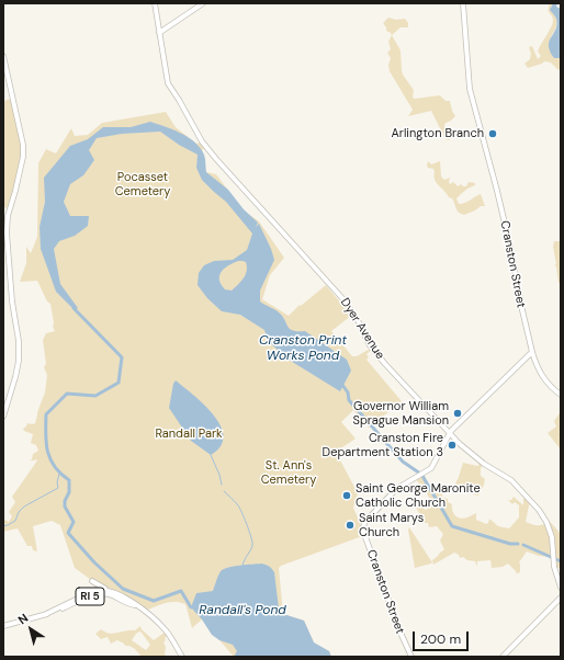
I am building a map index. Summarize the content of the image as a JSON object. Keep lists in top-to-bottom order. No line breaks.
{"streets":{"main road":["Cranston Street","Dyer Avenue","RI 5"]},"crossings":[["Cranston Street","Dyer Avenue"]],"water":["Cranston Print Works Pond","Randall's Pond"],"parks":["Pocasset Cemetery","Randall Park","St. Ann's Cemetery"],"places":["Arlington Branch","Governor William Sprague Mansion","Cranston Fire Department Station 3","Saint George Maronite Catholic Church","Saint Marys Church"],"scale_bar":"200 m","north":"top left"}
